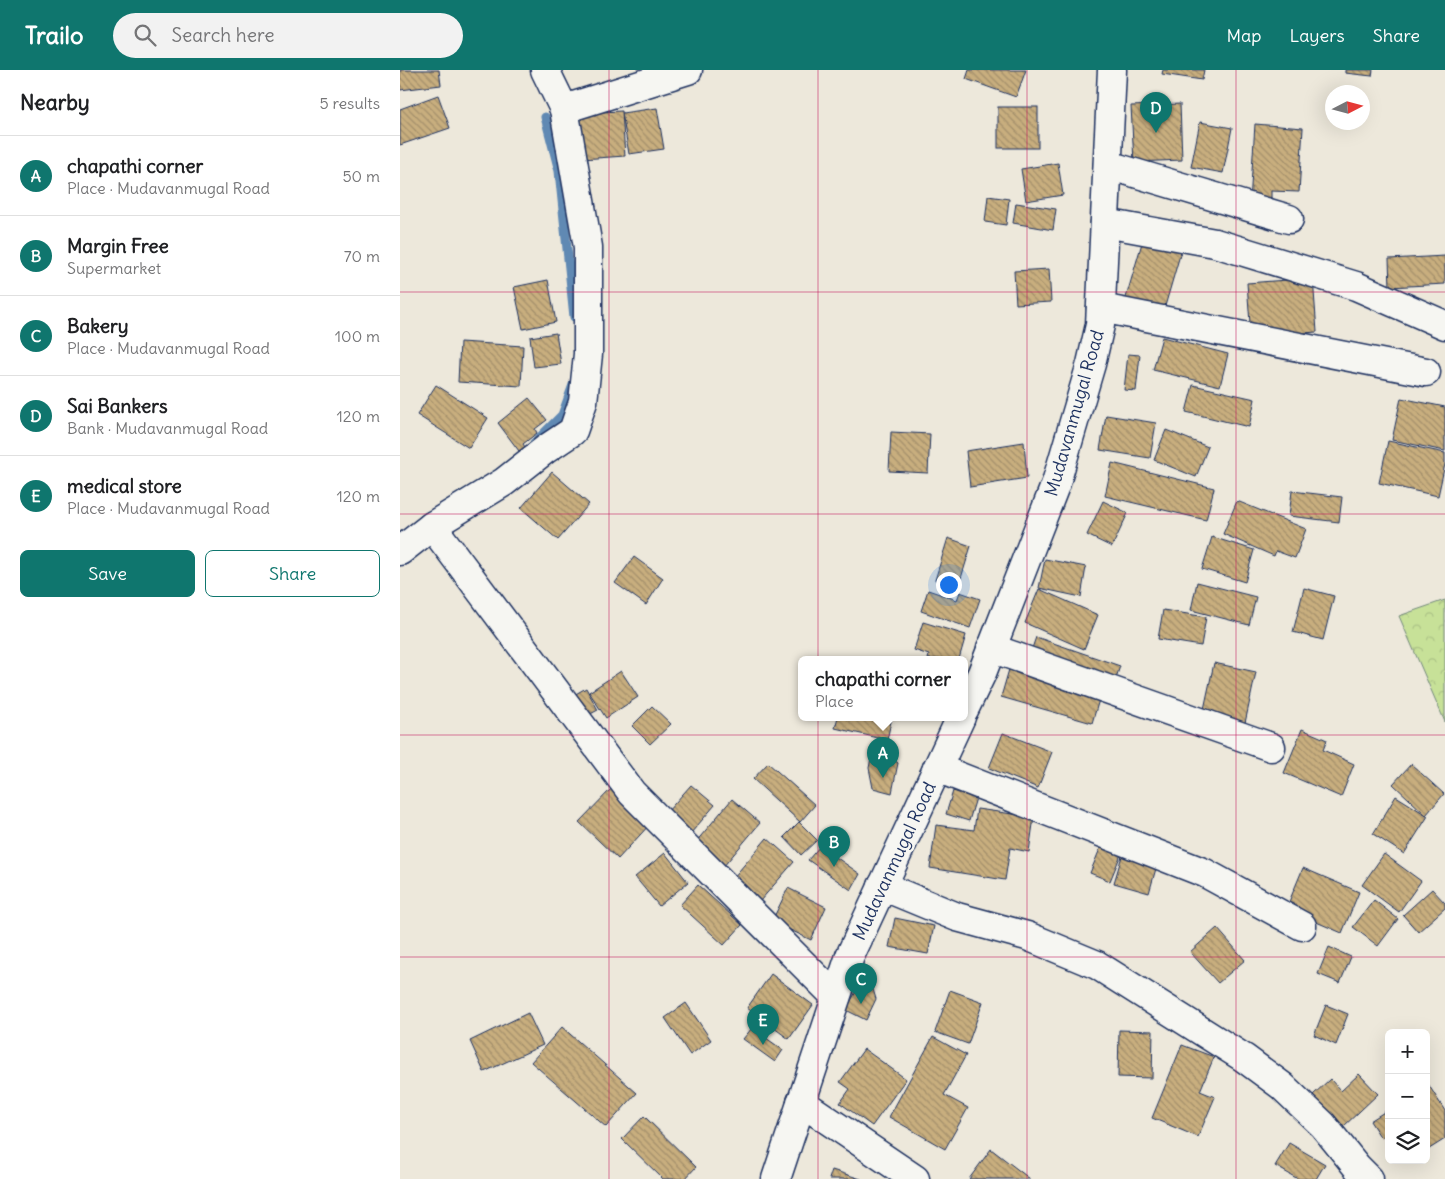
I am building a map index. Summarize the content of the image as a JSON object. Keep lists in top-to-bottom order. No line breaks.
{"streets":{"street":["Mudavanmugal Road"]},"north":"right","page":{"header":"Trailo","search":"Search here","nav":["Map","Layers","Share"],"heading":["Nearby","5 results"],"pins":["D","A","B","C","E"],"list":[{"mark":"A","name":"chapathi corner","note":"Place · Mudavanmugal Road","value":"50 m"},{"mark":"B","name":"Margin Free","note":"Supermarket","value":"70 m"},{"mark":"C","name":"Bakery","note":"Place · Mudavanmugal Road","value":"100 m"},{"mark":"D","name":"Sai Bankers","note":"Bank · Mudavanmugal Road","value":"120 m"},{"mark":"E","name":"medical store","note":"Place · Mudavanmugal Road","value":"120 m"}],"buttons":["Save","Share"],"popup":["chapathi corner","Place"],"map_buttons":["+","−"]}}
